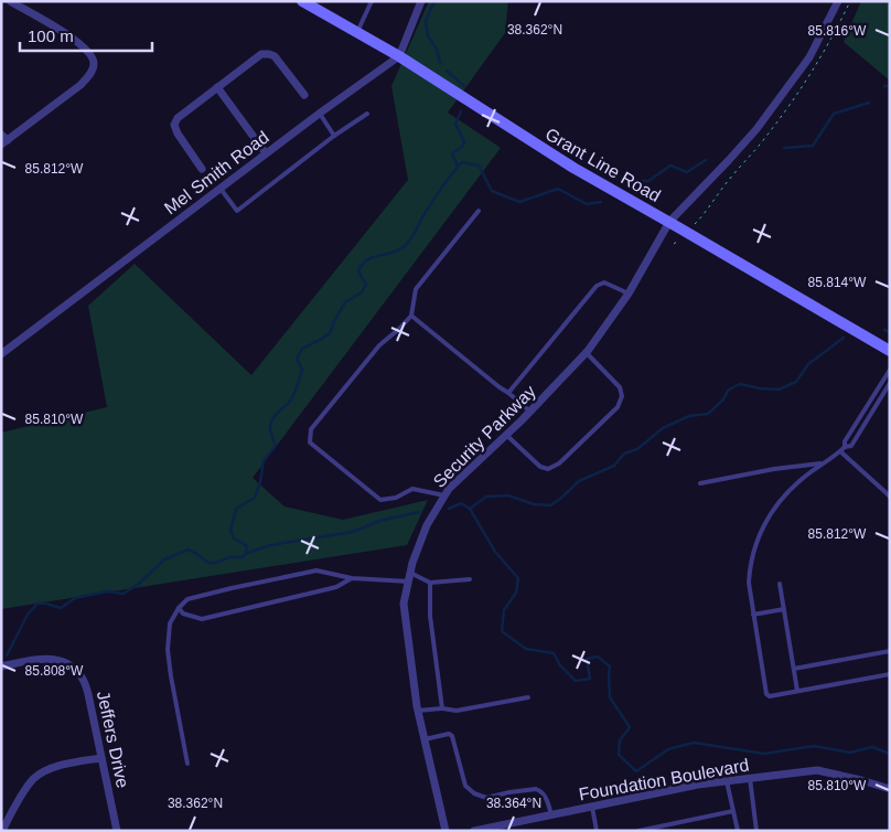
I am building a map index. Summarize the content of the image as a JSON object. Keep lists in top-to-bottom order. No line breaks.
{"streets":{"main road":["Grant Line Road"],"street":["Mel Smith Road","Security Parkway","Jeffers Drive","Foundation Boulevard"]},"crossings":[["Grant Line Road","Mel Smith Road"],["Grant Line Road","Security Parkway"]],"scale_bar":"100 m","coordinates":["38.362°N","85.816°W","85.812°W","85.814°W","85.810°W","85.808°W","38.364°N"]}
